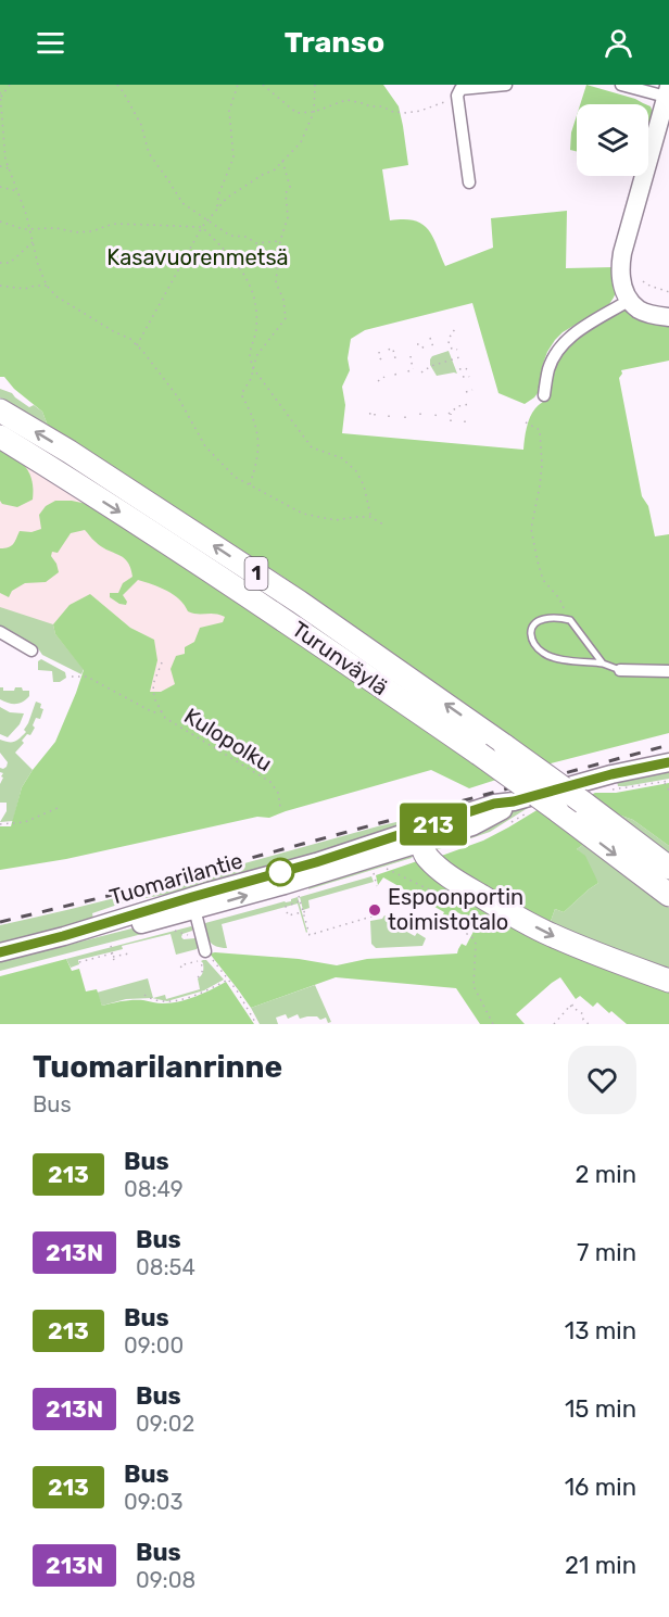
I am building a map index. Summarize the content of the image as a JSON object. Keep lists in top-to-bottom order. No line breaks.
{"streets":{"highway":["1","Turunväylä"],"main road":["Tuomarilantie"],"path":["Kulopolku"]},"parks":["Kasavuorenmetsä"],"places":["Espoonportin toimistotalo"],"lines":["bus line 213"],"page":{"header":"Transo","on_map":"213","heading":["Tuomarilanrinne","Bus"],"list":[{"mark":"213","name":"Bus","note":"08:49","value":"2 min"},{"mark":"213N","name":"Bus","note":"08:54","value":"7 min"},{"mark":"213","name":"Bus","note":"09:00","value":"13 min"},{"mark":"213N","name":"Bus","note":"09:02","value":"15 min"},{"mark":"213","name":"Bus","note":"09:03","value":"16 min"},{"mark":"213N","name":"Bus","note":"09:08","value":"21 min"}]}}
